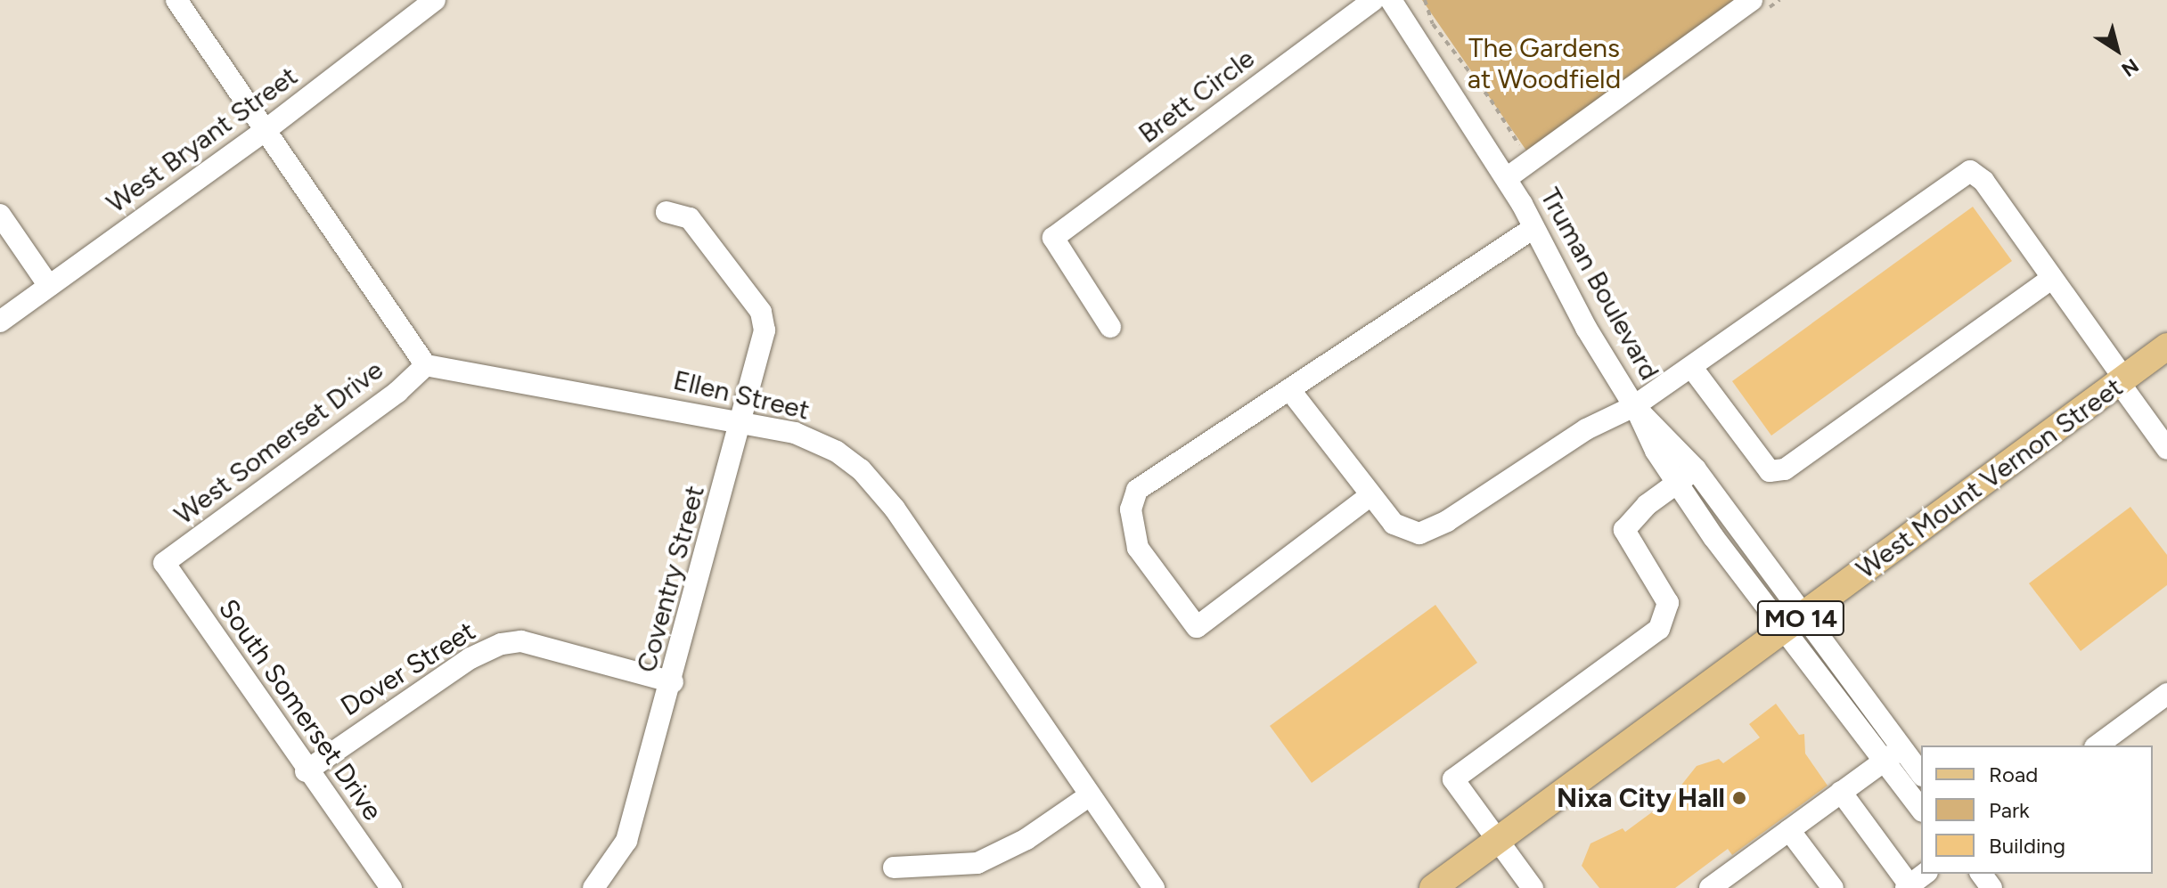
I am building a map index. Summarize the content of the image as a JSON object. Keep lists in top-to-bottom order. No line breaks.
{"streets":{"main road":["West Mount Vernon Street","MO 14"],"street":["Brett Circle","West Bryant Street","Truman Boulevard","Ellen Street","West Somerset Drive","Coventry Street","Dover Street","South Somerset Drive"]},"crossings":[["Truman Boulevard","West Mount Vernon Street"],["Ellen Street","West Somerset Drive"],["Ellen Street","Coventry Street"],["West Somerset Drive","South Somerset Drive"],["Coventry Street","Dover Street"],["Dover Street","South Somerset Drive"]],"parks":["The Gardens at Woodfield"],"places":["Nixa City Hall"],"legend":["Road","Park","Building"],"north":"bottom right"}
